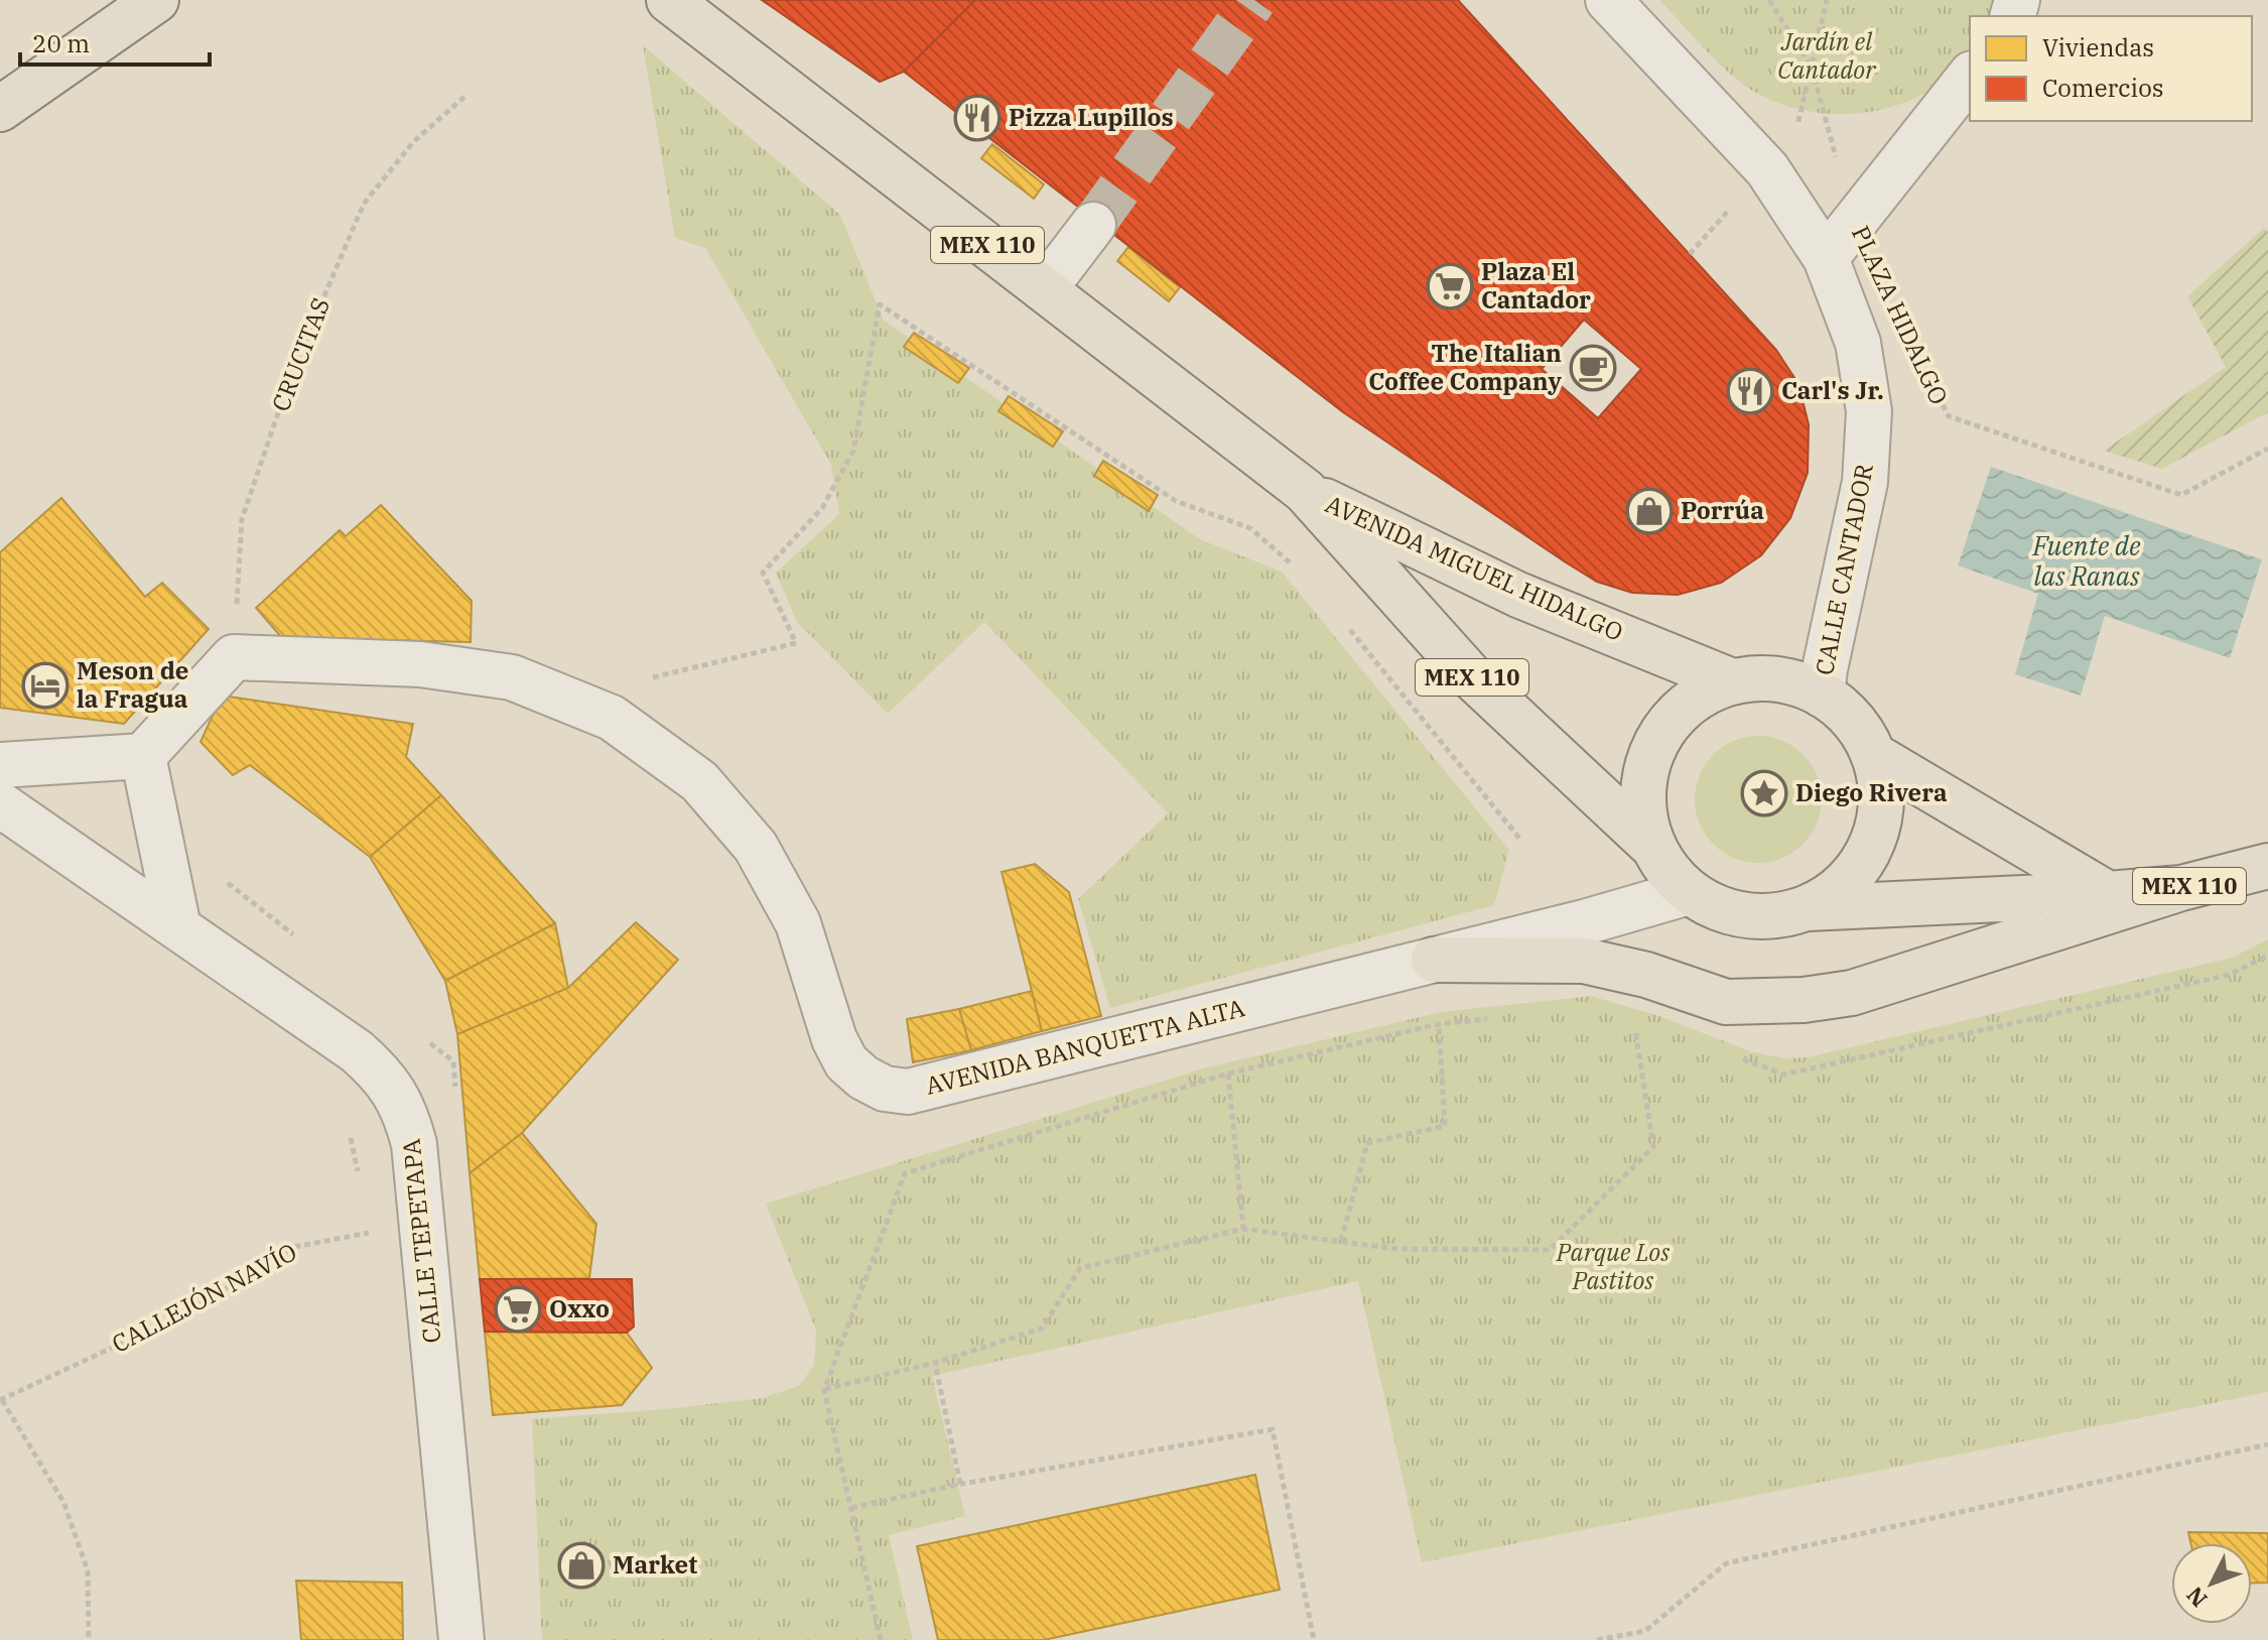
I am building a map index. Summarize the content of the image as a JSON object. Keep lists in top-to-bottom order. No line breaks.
{"streets":{"main road":["MEX 110","AVENIDA MIGUEL HIDALGO"],"street":["CALLE CANTADOR","AVENIDA BANQUETTA ALTA","CALLE TEPETAPA"],"path":["PLAZA HIDALGO","CRUCITAS","CALLEJÓN NAVÍO"]},"crossings":[["MEX 110","AVENIDA MIGUEL HIDALGO"],["MEX 110","CALLE CANTADOR"],["MEX 110","AVENIDA BANQUETTA ALTA"],["CRUCITAS","AVENIDA BANQUETTA ALTA"],["AVENIDA MIGUEL HIDALGO","CALLE CANTADOR"],["AVENIDA MIGUEL HIDALGO","AVENIDA BANQUETTA ALTA"],["CALLE CANTADOR","AVENIDA BANQUETTA ALTA"]],"water":["Fuente de las Ranas"],"parks":["Jardín el Cantador","Parque Los Pastitos"],"places":{"restaurant":["Pizza Lupillos","Carl's Jr."],"supermarket":["Plaza El Cantador","Oxxo"],"cafe":["The Italian Coffee Company"],"shop":["Porrúa","Market"],"hotel":["Meson de la Fragua"],"place":["Diego Rivera"]},"legend":["Viviendas","Comercios"],"scale_bar":"20 m","north":"bottom left"}
